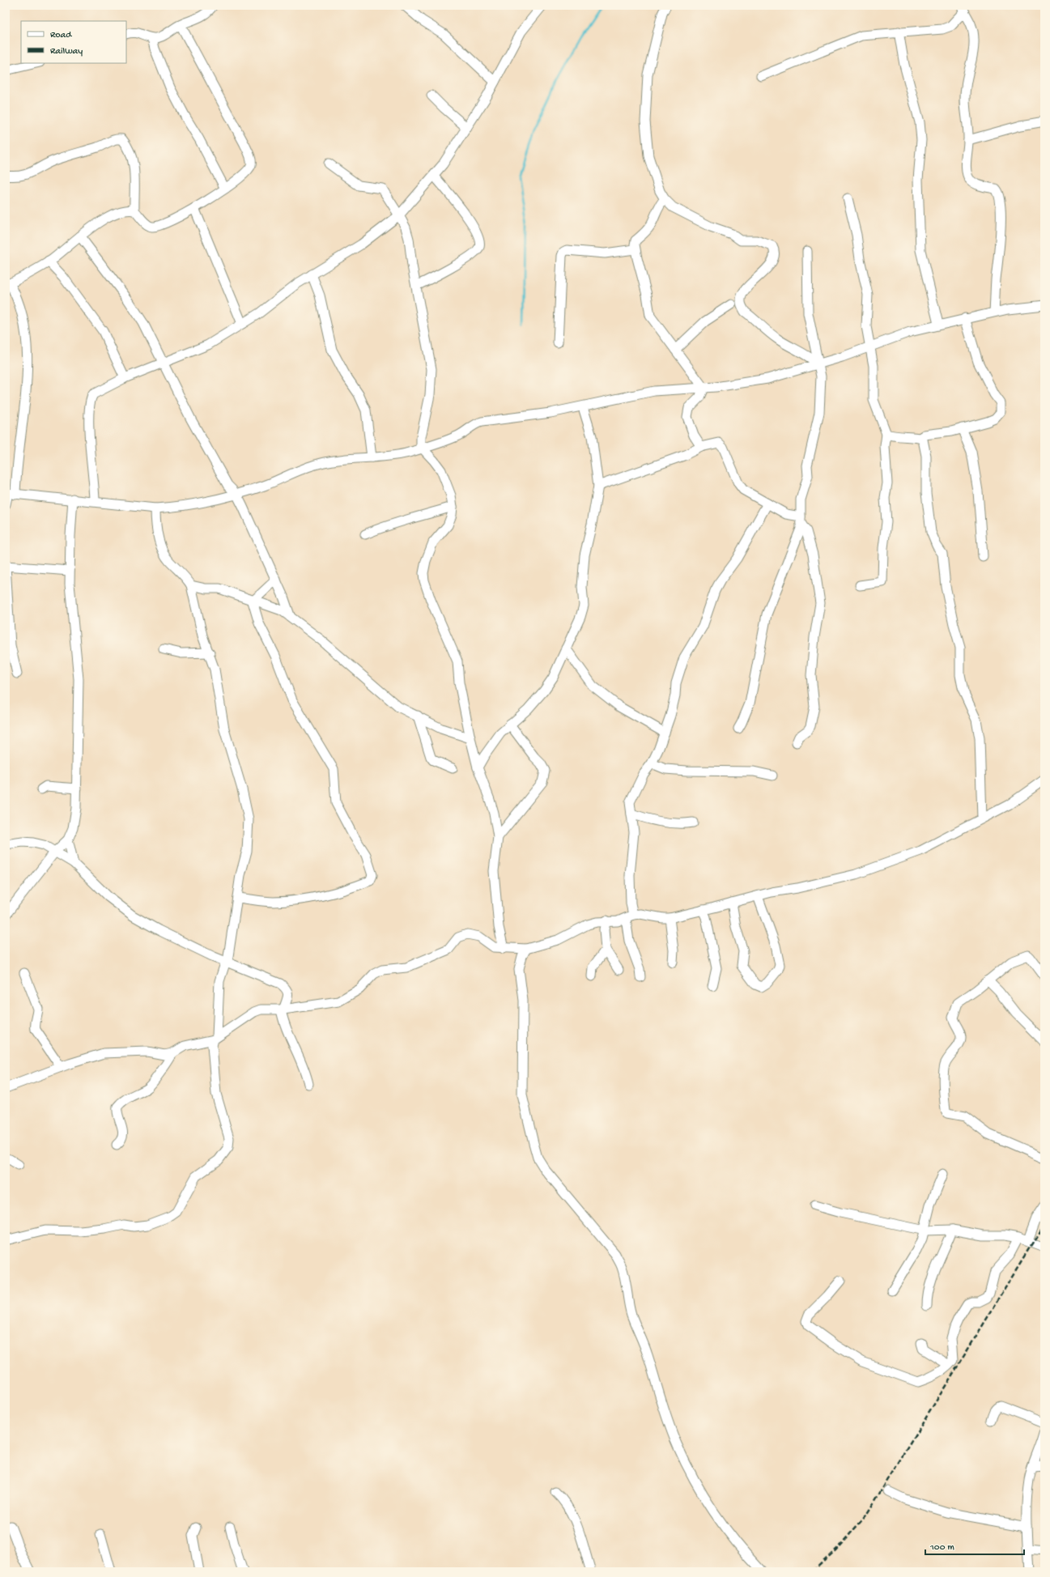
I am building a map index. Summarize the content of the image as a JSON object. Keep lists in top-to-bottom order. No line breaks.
{"legend":["Road","Railway"],"scale_bar":"100 m"}
